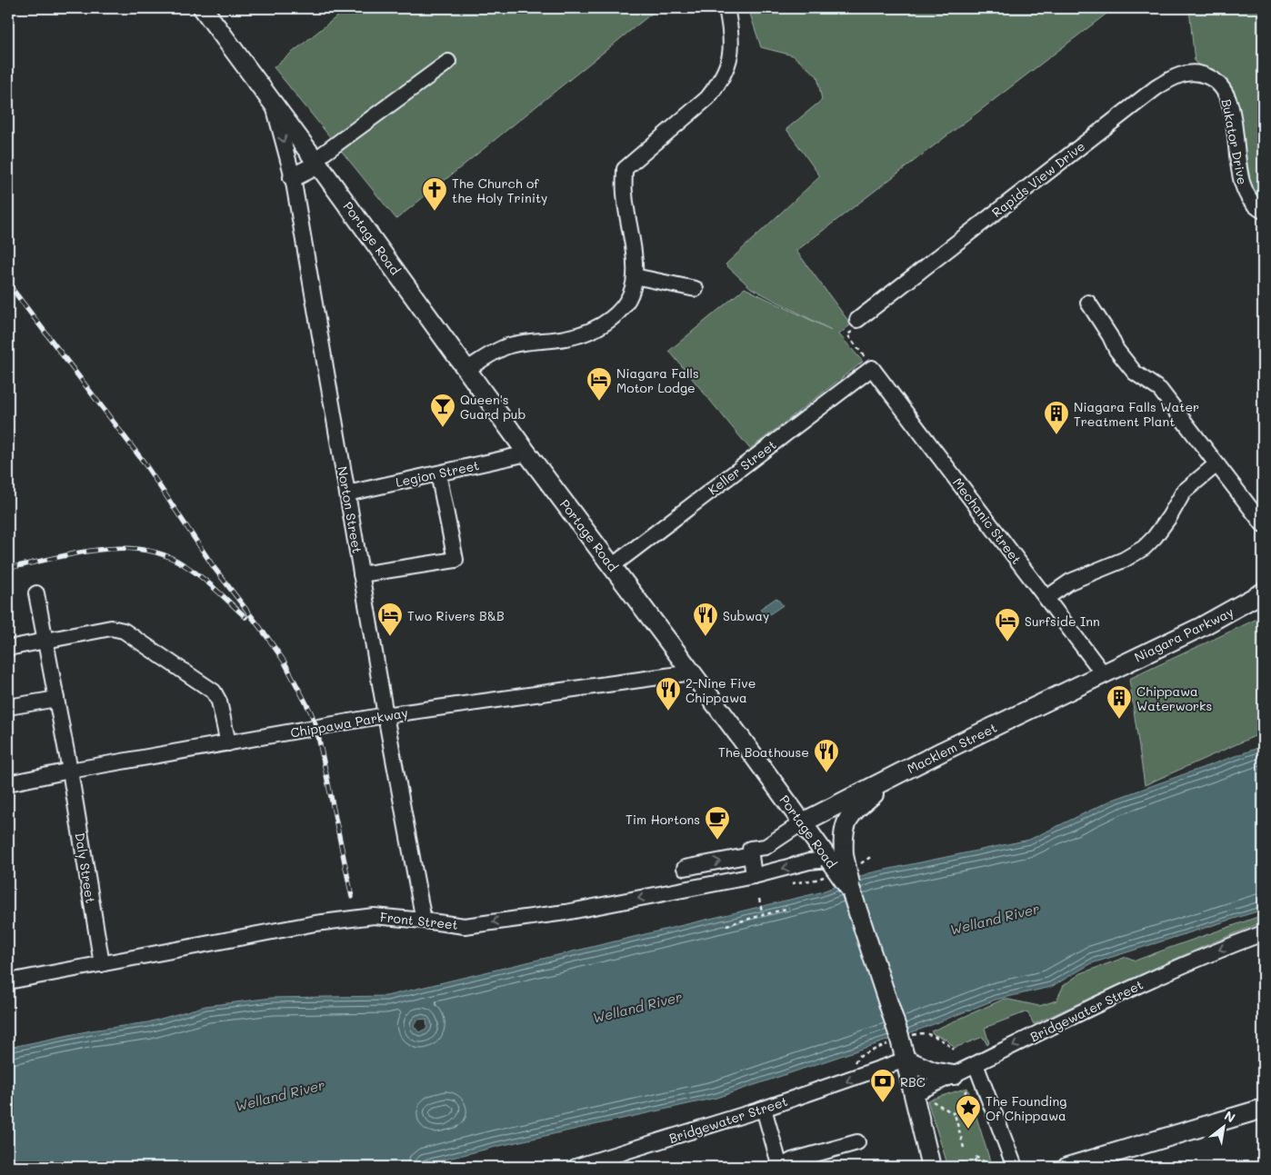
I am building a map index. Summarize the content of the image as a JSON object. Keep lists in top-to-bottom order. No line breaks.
{"streets":{"main road":["Portage Road","Niagara Parkway","Macklem Street"],"street":["Bukator Drive","Rapids View Drive","Keller Street","Legion Street","Norton Street","Mechanic Street","Chippawa Parkway","Daly Street","Front Street","Bridgewater Street"]},"crossings":[["Bukator Drive","Rapids View Drive"],["Portage Road","Keller Street"],["Portage Road","Legion Street"],["Portage Road","Norton Street"],["Portage Road","Chippawa Parkway"],["Portage Road","Macklem Street"],["Portage Road","Front Street"],["Portage Road","Bridgewater Street"],["Keller Street","Mechanic Street"],["Legion Street","Norton Street"],["Norton Street","Chippawa Parkway"],["Norton Street","Front Street"],["Mechanic Street","Niagara Parkway"],["Mechanic Street","Macklem Street"],["Niagara Parkway","Macklem Street"],["Chippawa Parkway","Daly Street"],["Daly Street","Front Street"]],"one_way":["Front Street","Bridgewater Street"],"water":["Welland River"],"places":{"church":["The Church of the Holy Trinity"],"hotel":["Niagara Falls Motor Lodge","Two Rivers B&B","Surfside Inn"],"bar":["Queen's Guard pub"],"building":["Niagara Falls Water Treatment Plant","Chippawa Waterworks"],"restaurant":["Subway","2-Nine Five Chippawa","The Boathouse"],"cafe":["Tim Hortons"],"bank":["RBC"],"place":["The Founding Of Chippawa"]},"north":"top right"}
